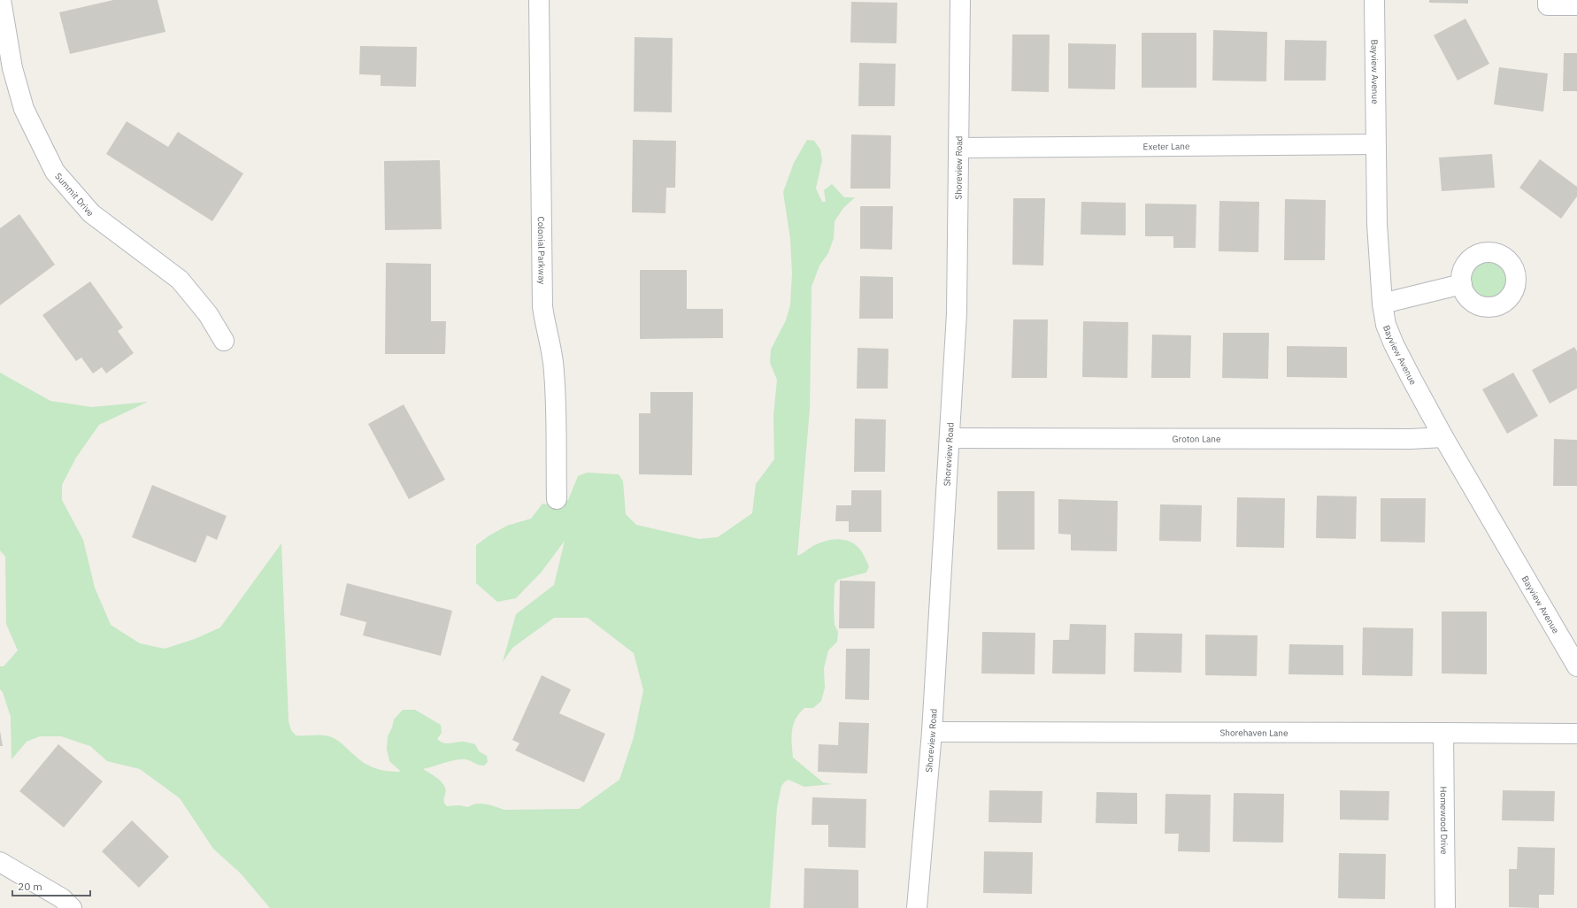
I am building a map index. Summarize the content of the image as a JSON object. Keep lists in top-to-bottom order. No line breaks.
{"streets":{"street":["Bayview Avenue","Exeter Lane","Shoreview Road","Summit Drive","Colonial Parkway","Groton Lane","Shorehaven Lane","Homewood Drive"]},"crossings":[["Bayview Avenue","Exeter Lane"],["Bayview Avenue","Groton Lane"],["Exeter Lane","Shoreview Road"],["Shoreview Road","Groton Lane"],["Shoreview Road","Shorehaven Lane"],["Shorehaven Lane","Homewood Drive"]],"scale_bar":"20 m"}
